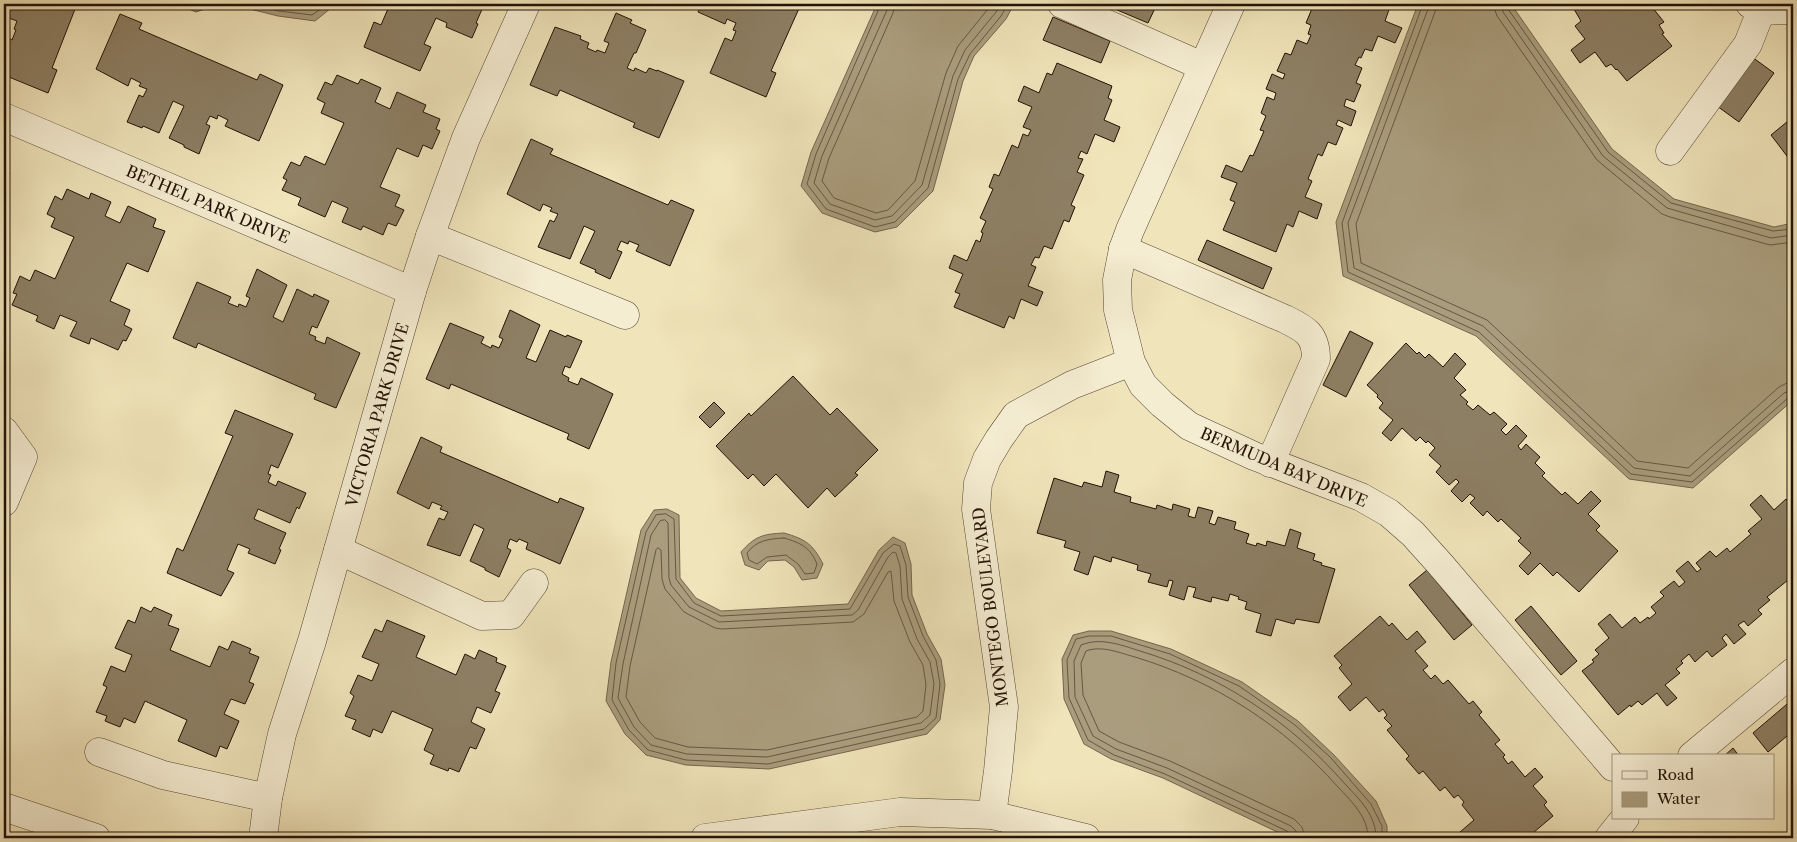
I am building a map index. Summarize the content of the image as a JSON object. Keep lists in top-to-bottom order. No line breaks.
{"streets":{"street":["BETHEL PARK DRIVE","VICTORIA PARK DRIVE","BERMUDA BAY DRIVE","MONTEGO BOULEVARD"]},"crossings":[["BETHEL PARK DRIVE","VICTORIA PARK DRIVE"],["BERMUDA BAY DRIVE","MONTEGO BOULEVARD"]],"legend":["Road","Water"]}
